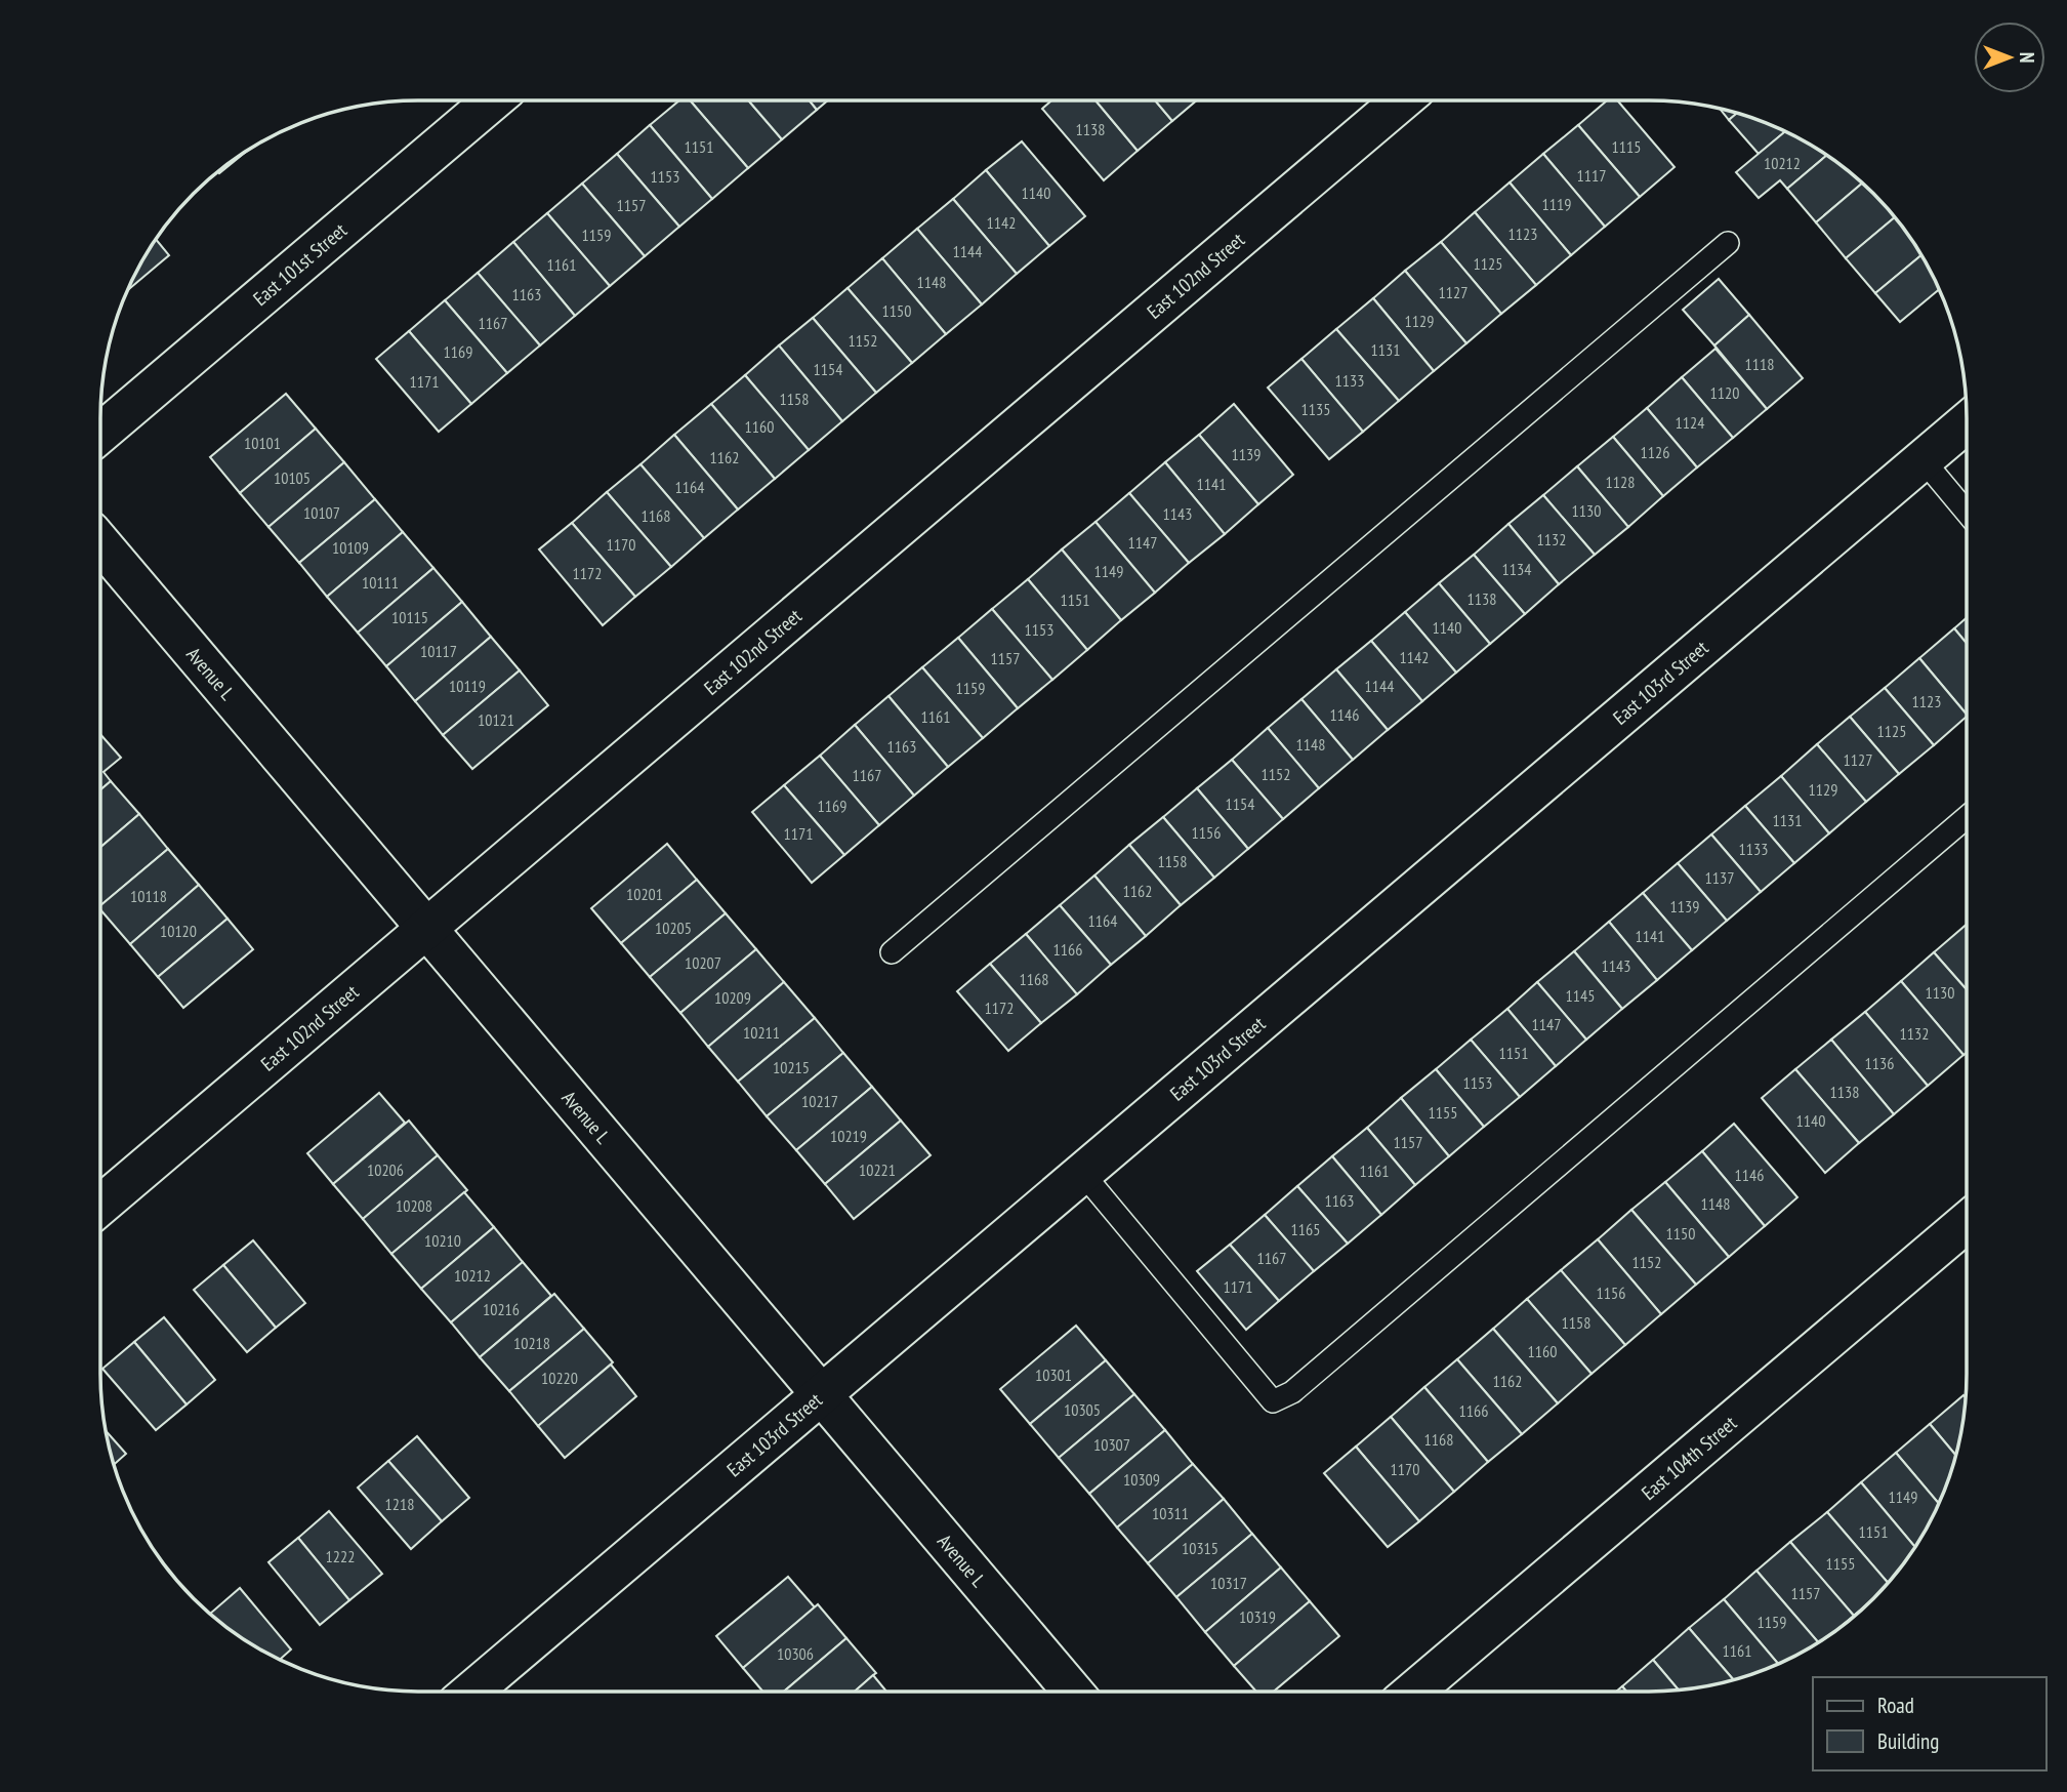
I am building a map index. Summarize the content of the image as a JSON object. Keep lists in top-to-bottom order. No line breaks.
{"streets":{"street":["East 101st Street","East 102nd Street","Avenue L","East 103rd Street","East 104th Street"]},"crossings":[["East 102nd Street","Avenue L"],["Avenue L","East 103rd Street"]],"house_numbers":["1138","1151","1115","10212","1117","1153","1140","1119","1157","1142","1123","1159","1144","1125","1161","1148","1127","1163","1150","1129","1167","1152","1131","1169","1118","1154","1133","1171","1120","1158","1135","1124","1160","10101","1126","1139","1162","10105","1128","1141","1164","1130","10107","1143","1168","1132","1147","1170","10109","1134","1149","1172","10111","1138","1151","10115","1140","1153","10117","1142","1157","10119","1144","1159","1123","1146","1161","10121","1125","1148","1163","1127","1152","1167","1129","1154","1169","1131","1156","1171","1133","1158","1137","1162","10201","10118","1139","1164","10205","10120","1141","1166","10207","1143","1168","1130","1145","10209","1172","1147","10211","1132","1151","1136","10215","1153","1138","10217","1155","1140","10219","1157","10206","10221","1161","1146","1163","1148","10208","1165","1150","10210","1167","1152","10212","1171","1156","10216","1158","10218","1160","10301","10220","1162","10305","1166","1168","10307","1170","10309","1149","1218","10311","1151","10315","1222","1155","10317","1157","10319","1159","1161","10306"],"legend":["Road","Building"],"north":"right"}
